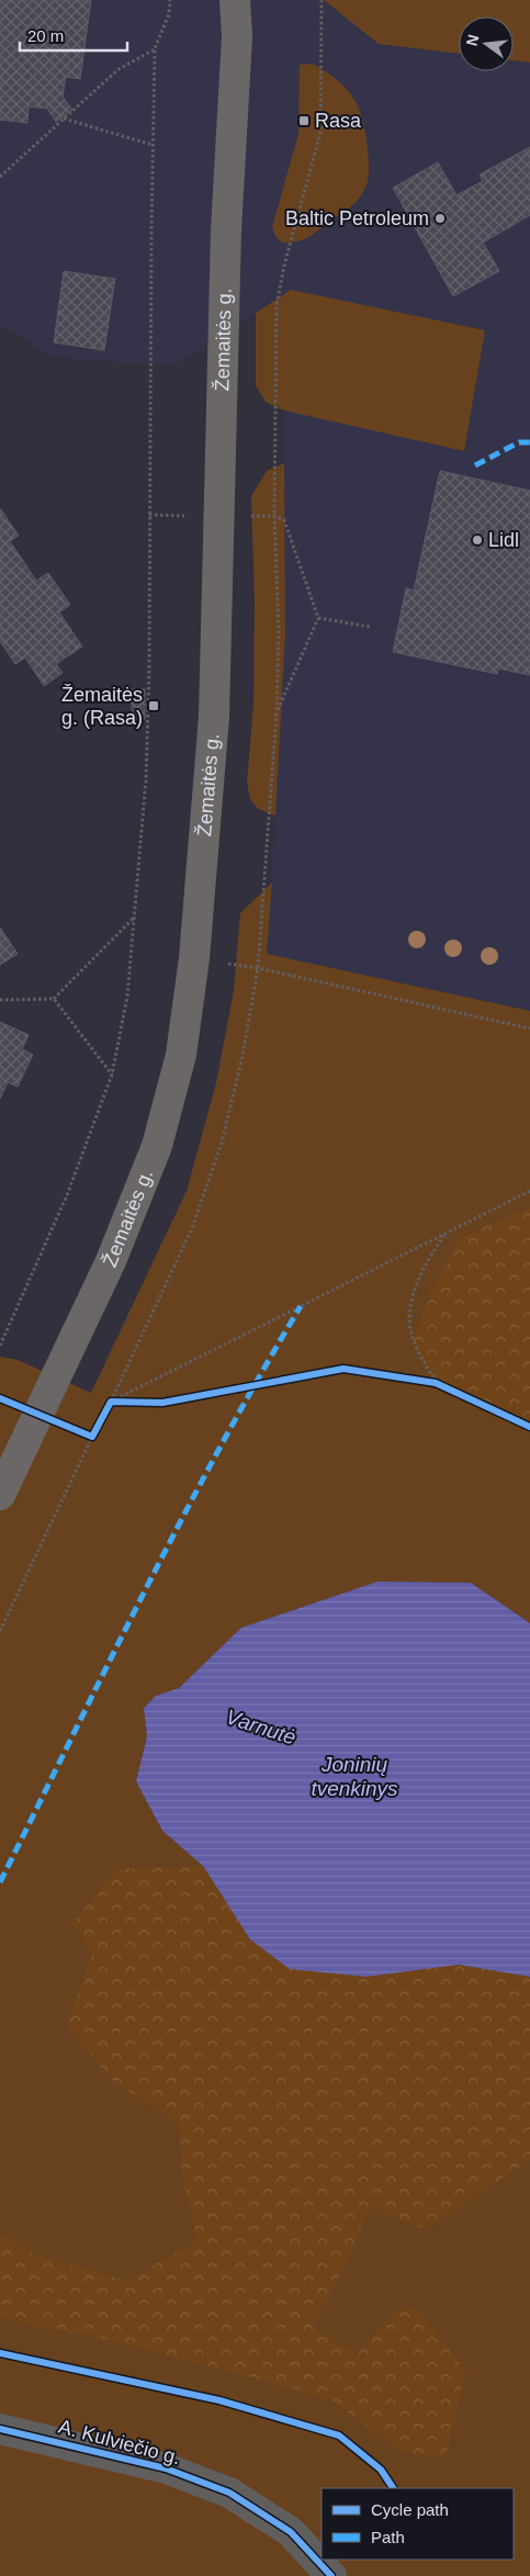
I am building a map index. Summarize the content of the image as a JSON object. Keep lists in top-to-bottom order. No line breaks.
{"streets":{"main road":["Žemaitės g."],"street":["A. Kulviečio g."]},"water":["Varnutė","Joninių tvenkinys"],"places":{"transit":["Rasa","Žemaitės g. (Rasa)"],"other":["Baltic Petroleum","Lidl"]},"legend":["Cycle path","Path"],"scale_bar":"20 m","north":"left"}
